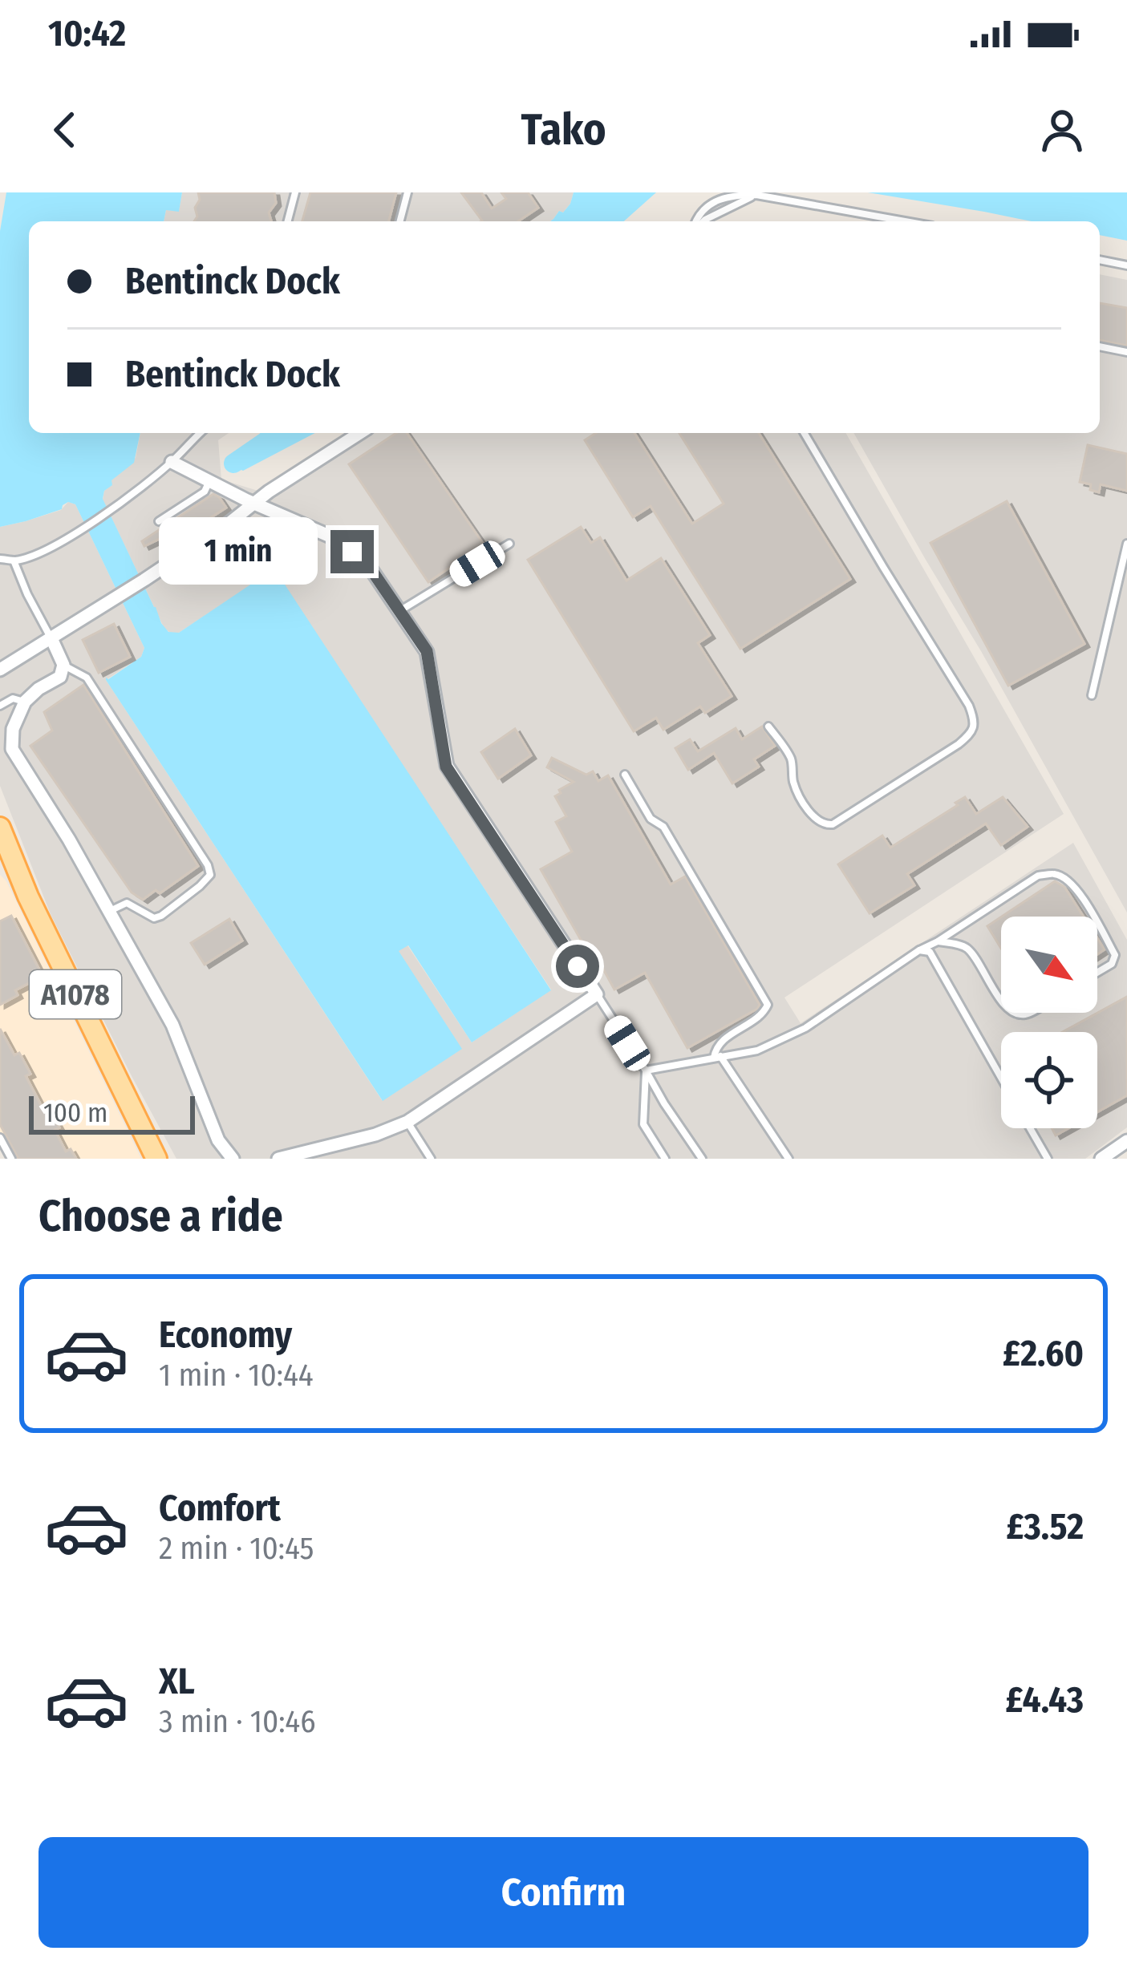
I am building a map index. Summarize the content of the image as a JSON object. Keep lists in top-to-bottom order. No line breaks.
{"streets":{"main road":["A1078"]},"scale_bar":"100 m","north":"bottom right","page":{"status":"10:42","header":"Tako","banner":["Bentinck Dock","Bentinck Dock"],"bubble":"1 min","scale":"100 m","heading":"Choose a ride","list":[{"name":"Economy","note":"1 min · 10:44","value":"£2.60"},{"name":"Comfort","note":"2 min · 10:45","value":"£3.52"},{"name":"XL","note":"3 min · 10:46","value":"£4.43"}],"buttons":"Confirm"}}
